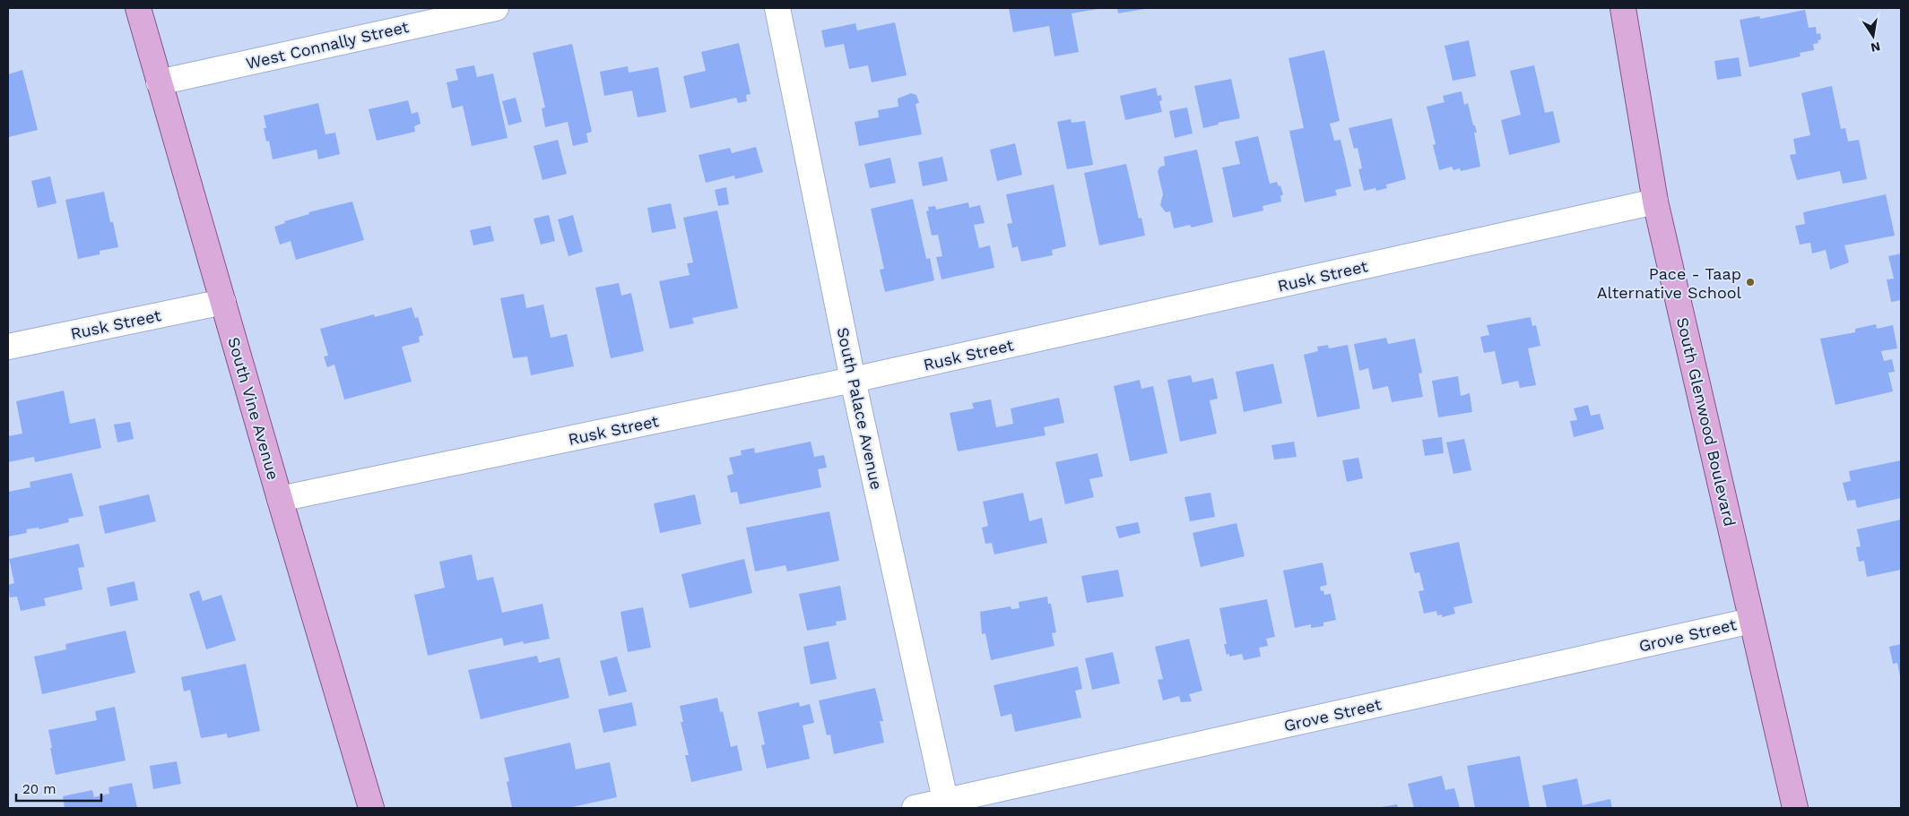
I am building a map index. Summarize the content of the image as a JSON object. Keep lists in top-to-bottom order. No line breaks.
{"streets":{"main road":["South Vine Avenue","South Glenwood Boulevard"],"street":["West Connally Street","Rusk Street","South Palace Avenue","Grove Street"]},"crossings":[["West Connally Street","South Vine Avenue"],["Rusk Street","South Vine Avenue"],["Rusk Street","South Palace Avenue"],["Rusk Street","South Glenwood Boulevard"],["South Palace Avenue","Grove Street"],["South Glenwood Boulevard","Grove Street"]],"places":["Pace - Taap Alternative School"],"scale_bar":"20 m","north":"bottom"}
